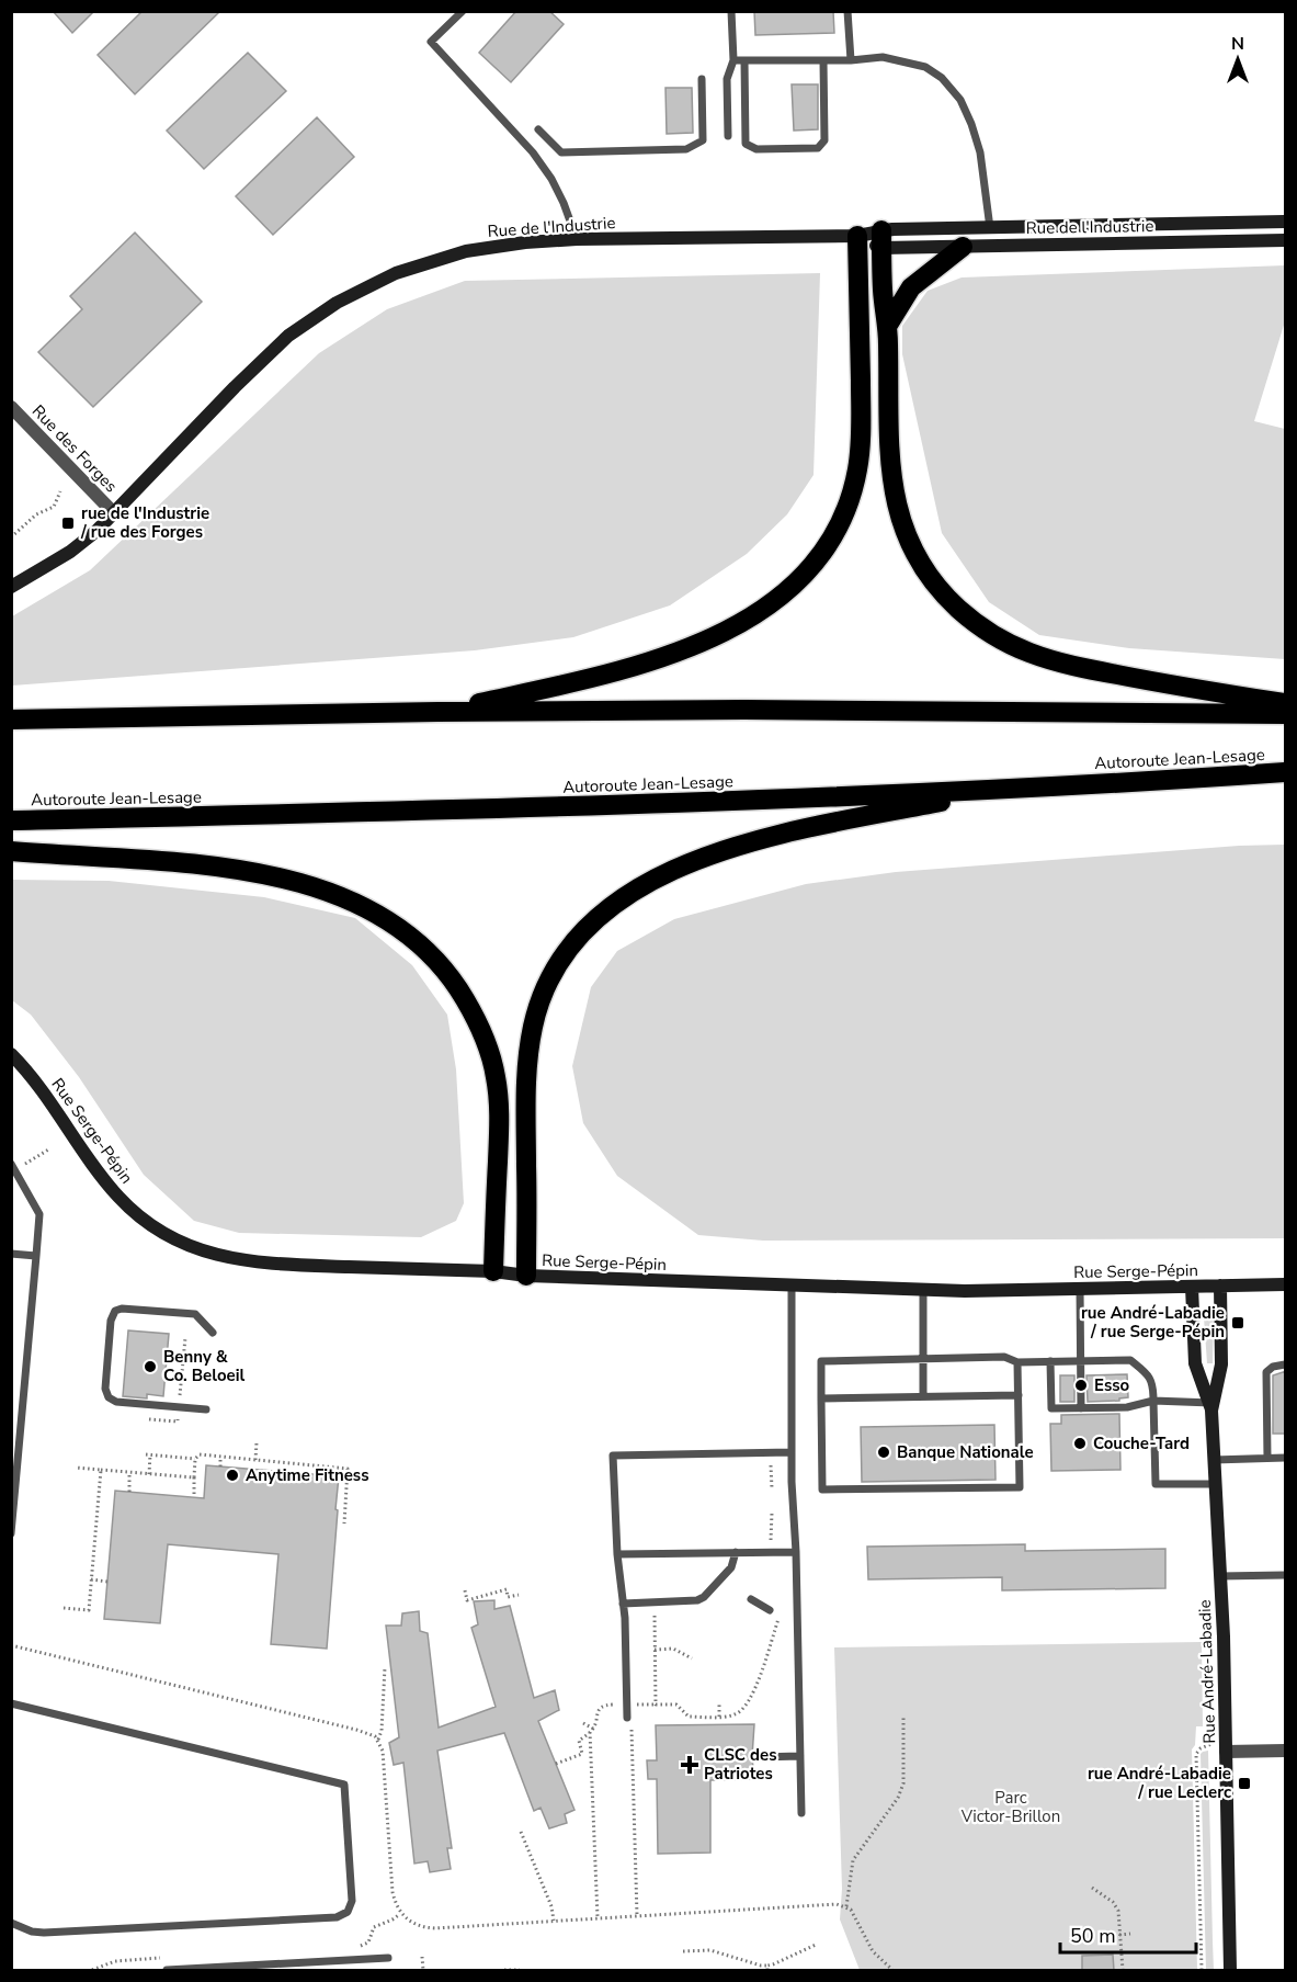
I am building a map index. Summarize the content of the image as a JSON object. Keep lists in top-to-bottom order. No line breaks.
{"streets":{"highway":["Autoroute Jean-Lesage"],"street":["Rue de l'Industrie","Rue des Forges","Rue Serge-Pépin","Rue André-Labadie"]},"crossings":[["Rue de l'Industrie","Rue des Forges"],["Rue Serge-Pépin","Rue André-Labadie"]],"parks":["Parc Victor-Brillon"],"places":{"transit":["rue de l'Industrie / rue des Forges","rue André-Labadie / rue Serge-Pépin","rue André-Labadie / rue Leclerc"],"other":["Benny & Co. Beloeil","Esso","Couche-Tard","Banque Nationale","Anytime Fitness"],"health":["CLSC des Patriotes"]},"scale_bar":"50 m","north":"top"}
